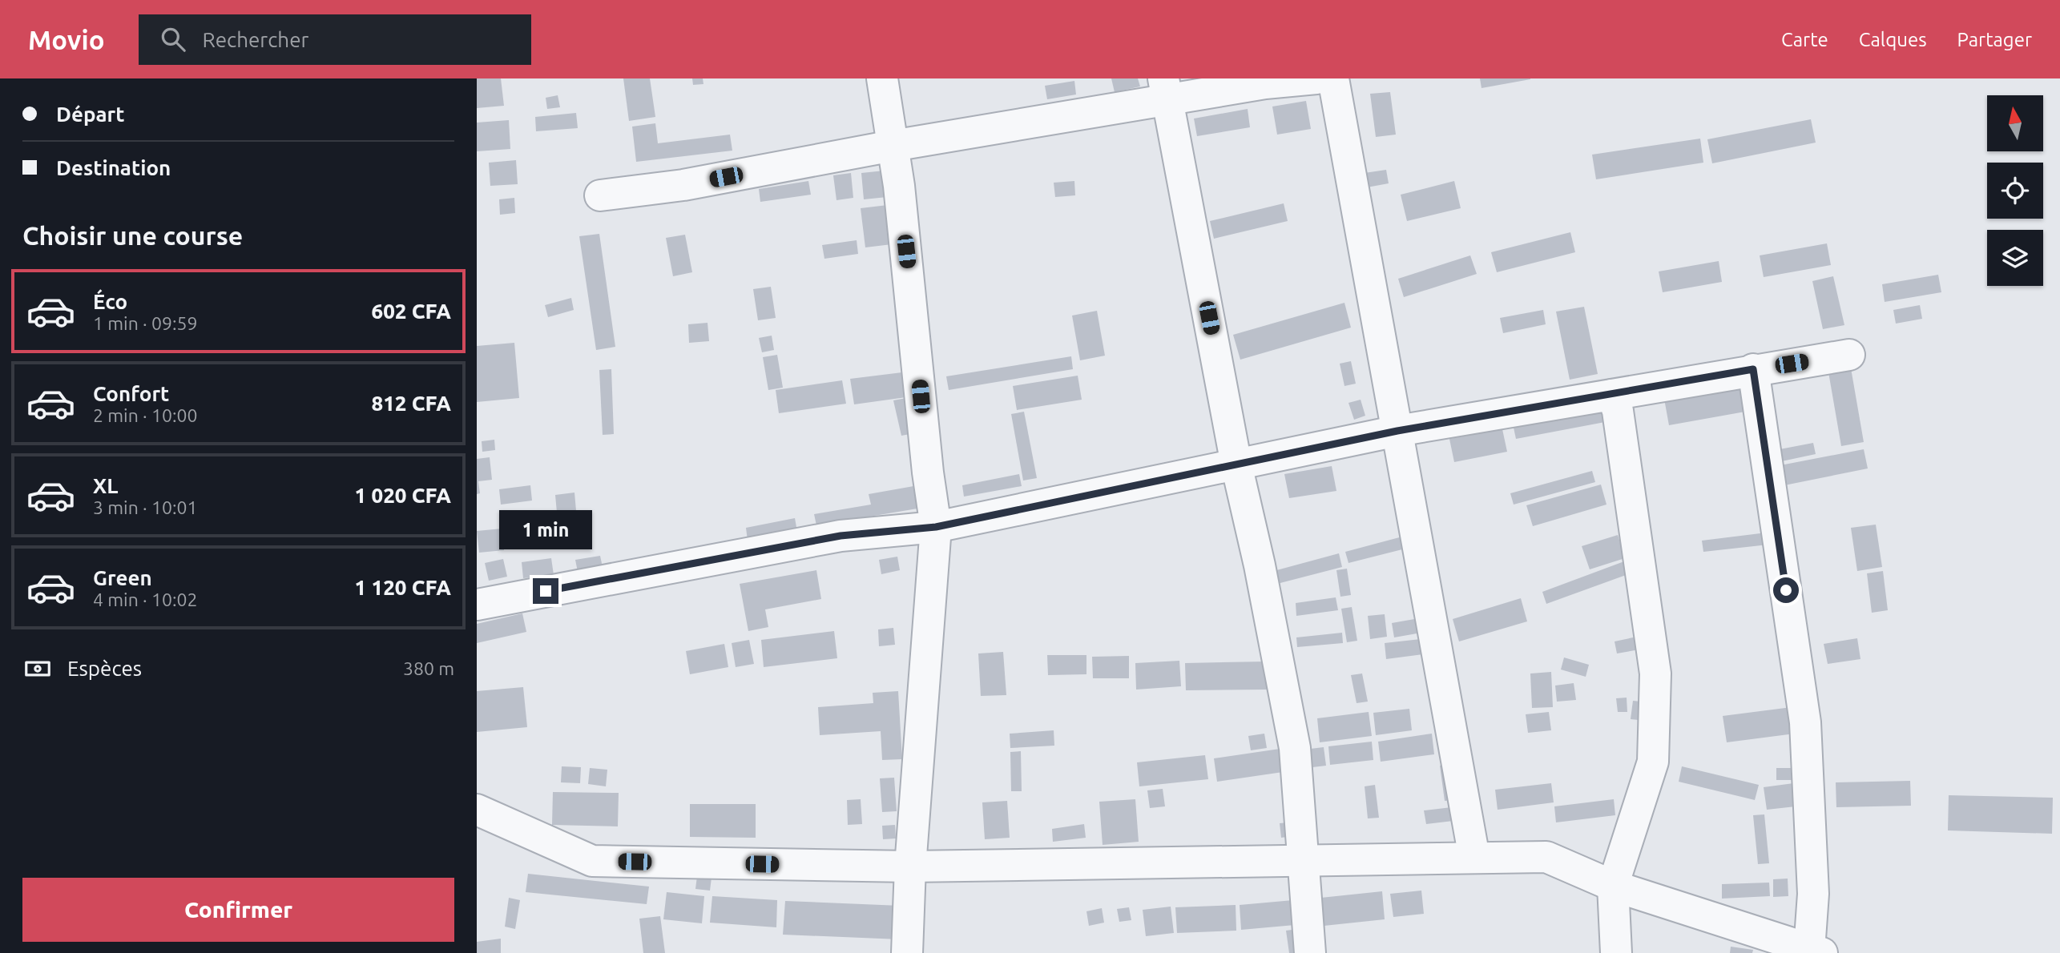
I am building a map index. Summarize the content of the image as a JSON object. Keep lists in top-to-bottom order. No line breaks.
{"north":"top","page":{"header":"Movio","search":"Rechercher","nav":["Carte","Calques","Partager"],"banner":["Départ","Destination"],"heading":"Choisir une course","list":[{"name":"Éco","note":"1 min · 09:59","value":"602 CFA"},{"name":"Confort","note":"2 min · 10:00","value":"812 CFA"},{"name":"XL","note":"3 min · 10:01","value":"1 020 CFA"},{"name":"Green","note":"4 min · 10:02","value":"1 120 CFA"}],"bubble":"1 min","pay":["Espèces","380 m"],"buttons":"Confirmer"}}
